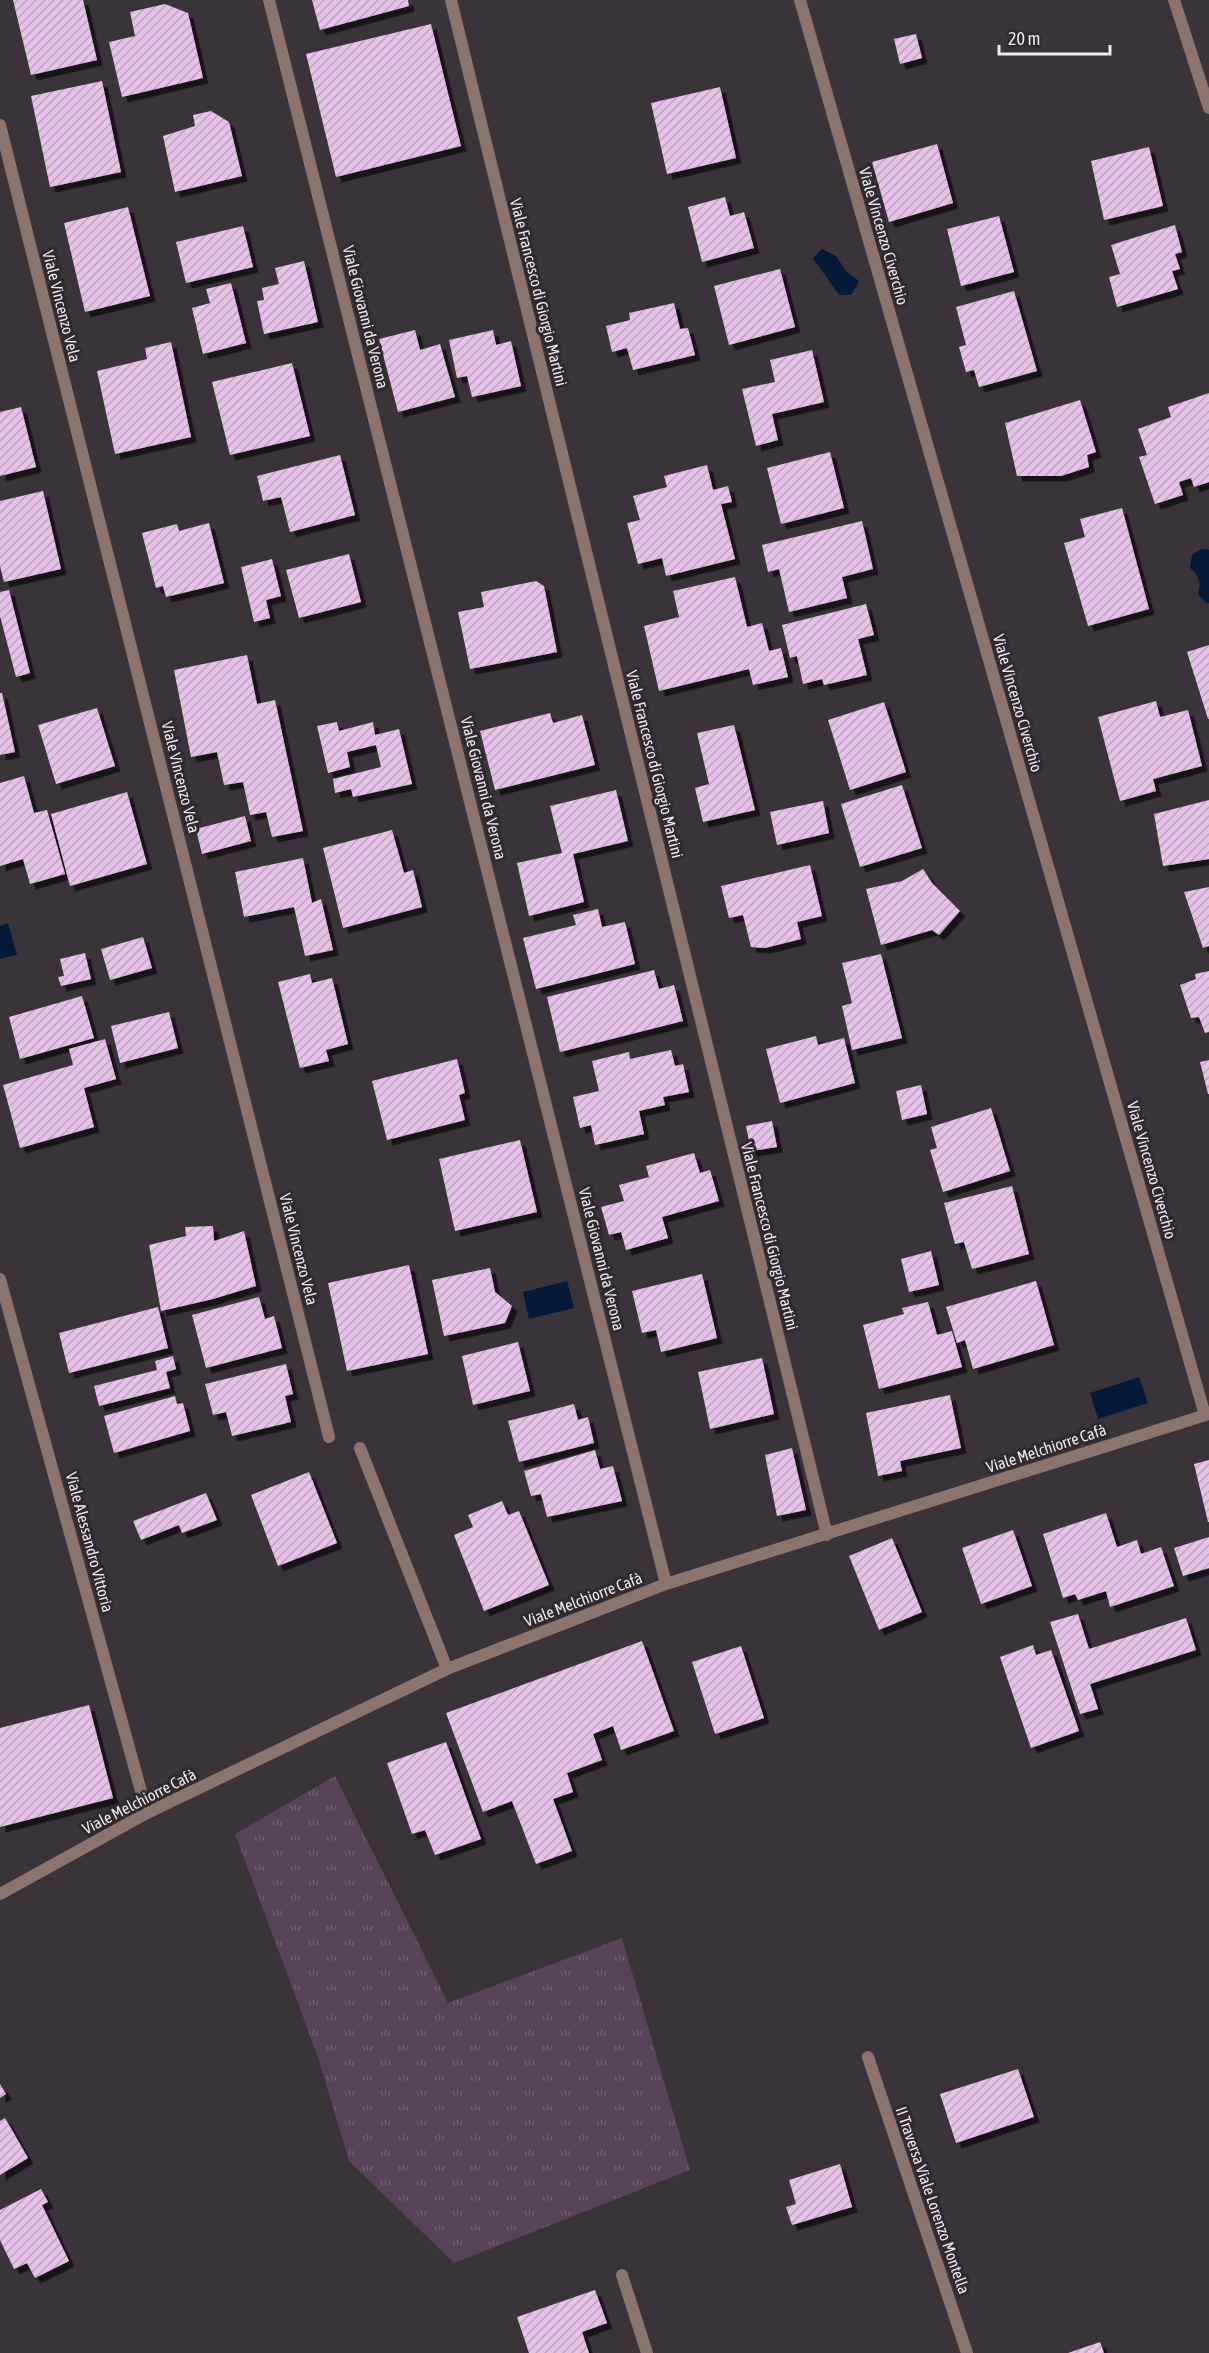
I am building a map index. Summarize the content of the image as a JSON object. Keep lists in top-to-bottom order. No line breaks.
{"streets":{"street":["Viale Vincenzo Civerchio","Viale Francesco di Giorgio Martini","Viale Vincenzo Vela","Viale Giovanni da Verona","Viale Melchiorre Cafà","Viale Alessandro Vittoria","II Traversa Viale Lorenzo Montella"]},"crossings":[["Viale Vincenzo Civerchio","Viale Melchiorre Cafà"],["Viale Francesco di Giorgio Martini","Viale Melchiorre Cafà"],["Viale Giovanni da Verona","Viale Melchiorre Cafà"],["Viale Melchiorre Cafà","Viale Alessandro Vittoria"]],"scale_bar":"20 m"}
